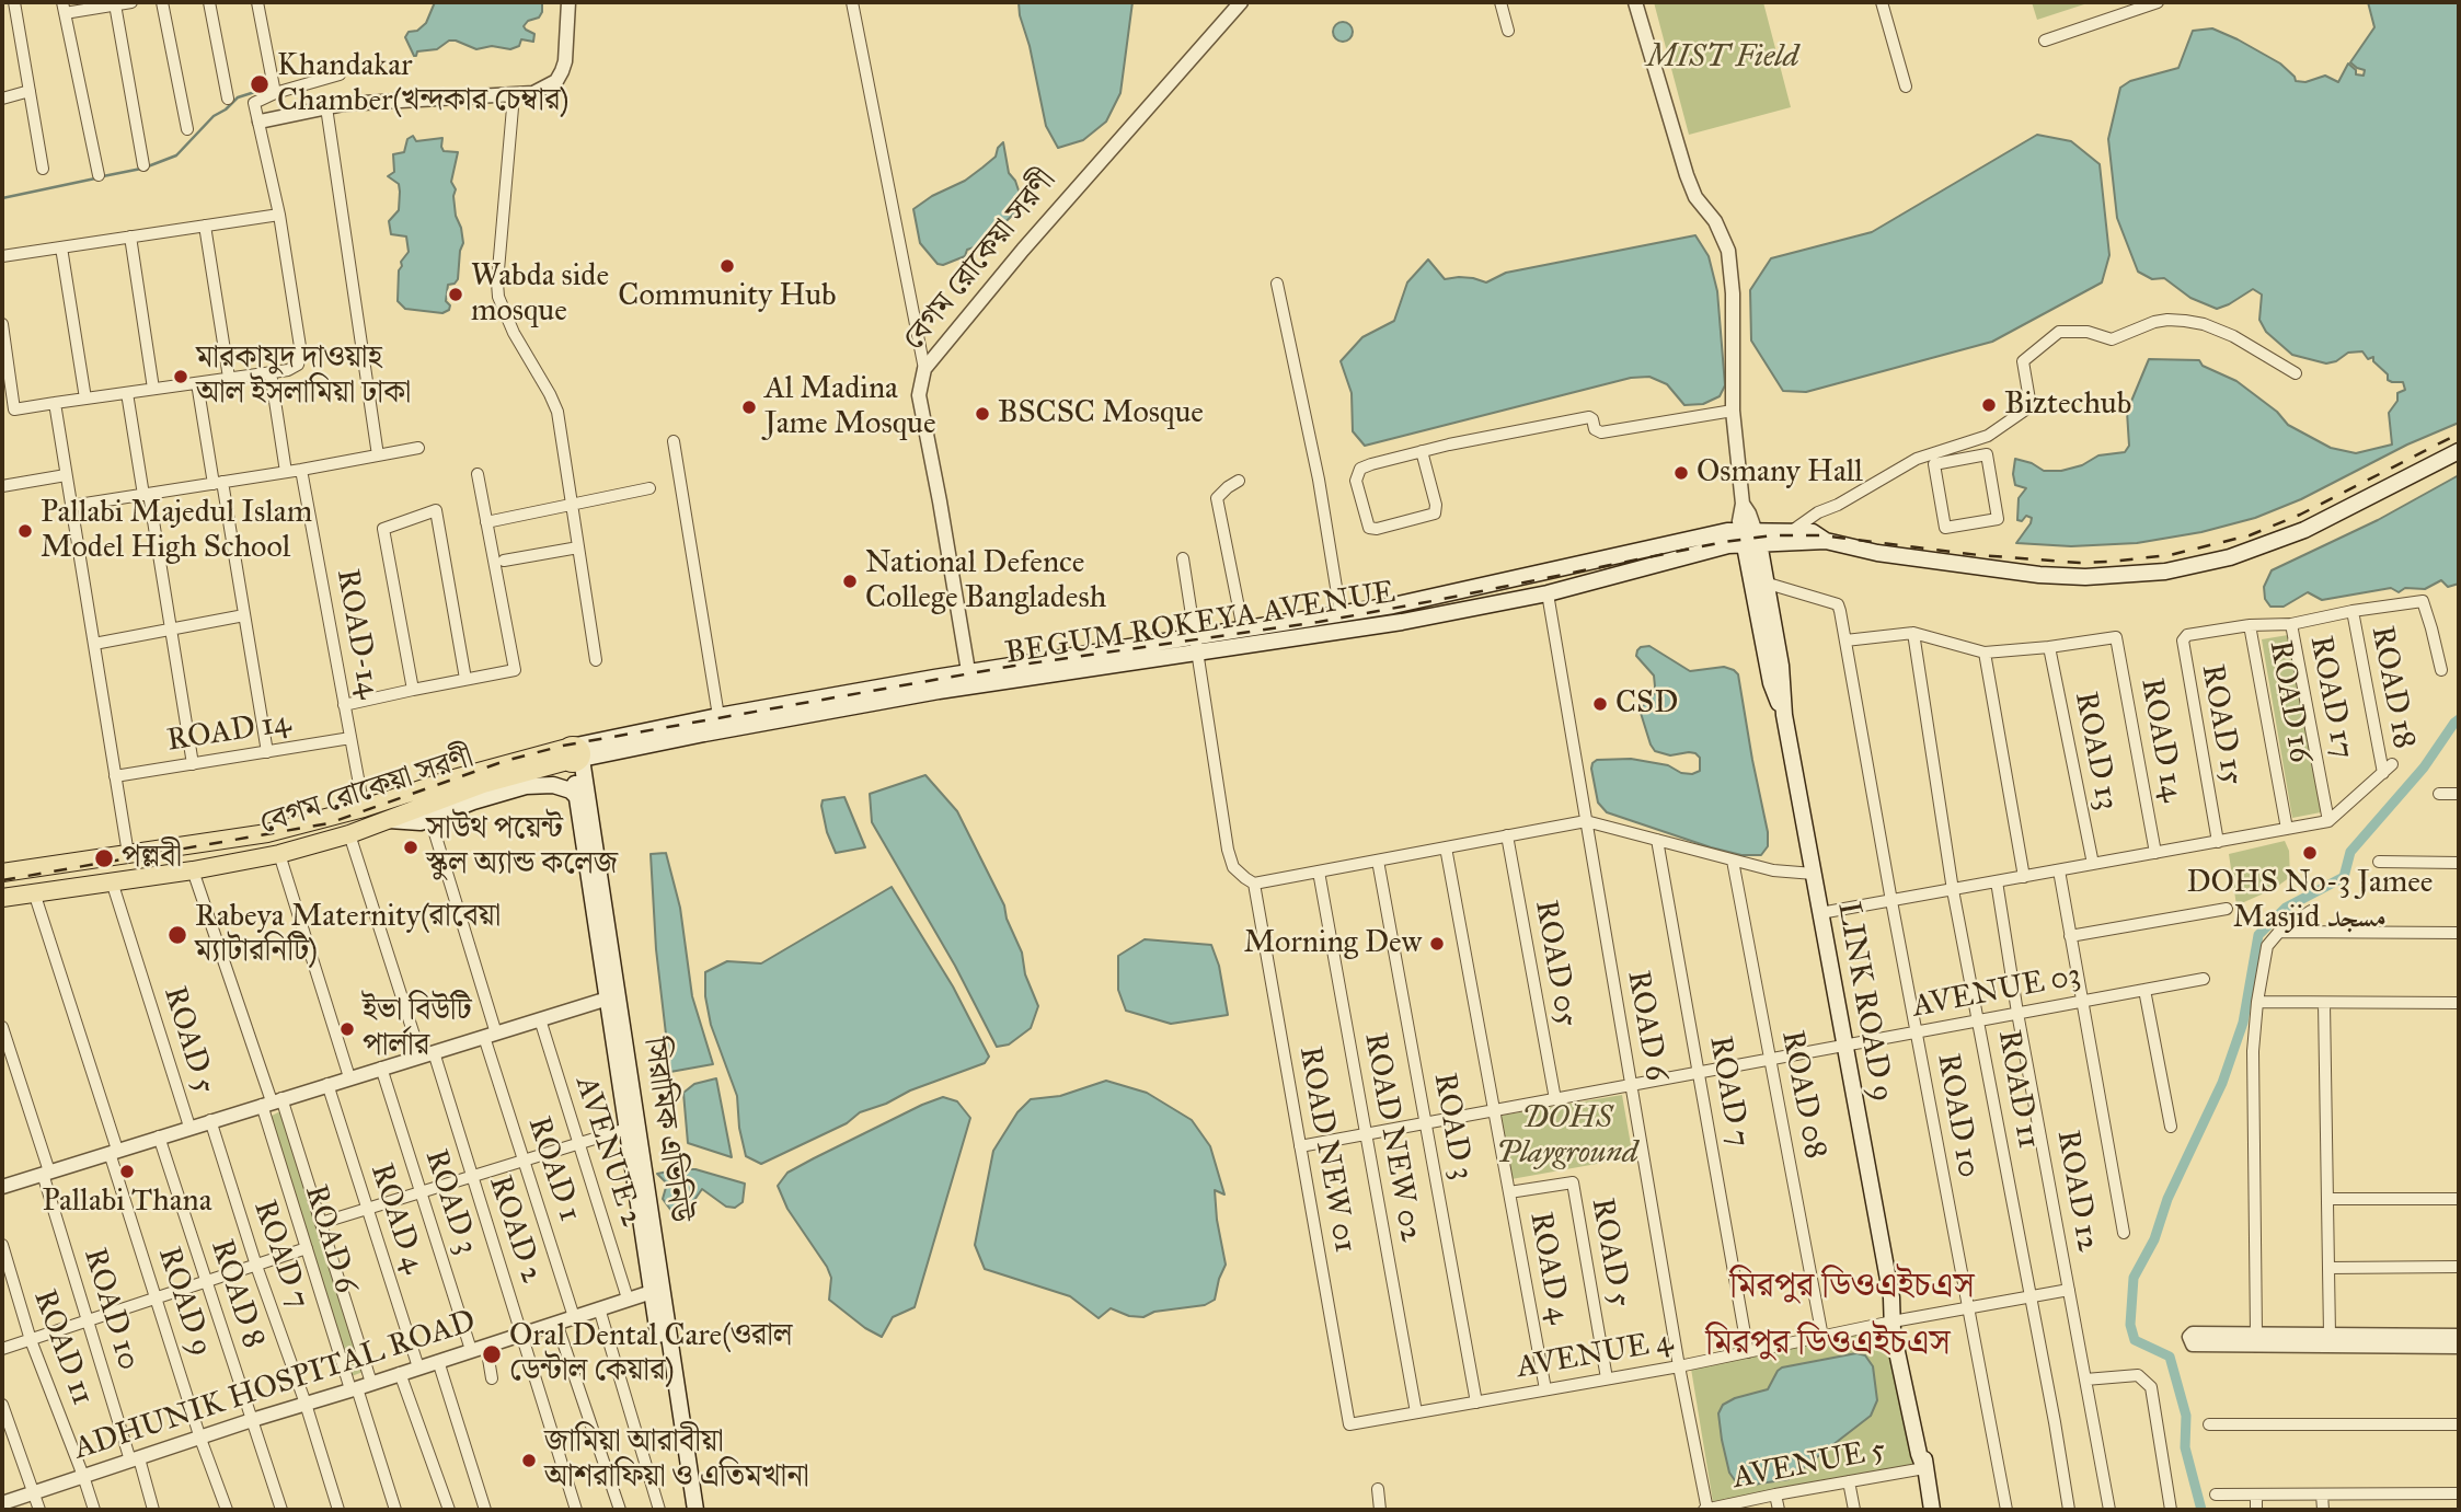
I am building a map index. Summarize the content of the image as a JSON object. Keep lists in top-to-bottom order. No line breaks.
{"streets":{"main road":["বেগম রোকেয়া সরণী","BEGUM ROKEYA AVENUE","LINK ROAD 9","সিরামিক এভিনিউ"],"street":["ROAD-14","ROAD 18","ROAD 17","ROAD 16","ROAD 15","ROAD 14","ROAD 13","ROAD 05","AVENUE 03","ROAD 6","ROAD 5","ROAD 11","ROAD 7","ROAD 08","ROAD 10","ROAD 3","ROAD NEW 02","ROAD NEW 01","AVENUE 2","ROAD 1","ROAD 12","ROAD 4","ROAD 2","ROAD 8","ROAD 9","AVENUE 4","ADHUNIK HOSPITAL ROAD","AVENUE 5"]},"crossings":[["বেগম রোকেয়া সরণী","BEGUM ROKEYA AVENUE"],["বেগম রোকেয়া সরণী","ROAD-14"],["বেগম রোকেয়া সরণী","ROAD 6"],["বেগম রোকেয়া সরণী","ROAD 5"],["বেগম রোকেয়া সরণী","সিরামিক এভিনিউ"],["BEGUM ROKEYA AVENUE","LINK ROAD 9"],["BEGUM ROKEYA AVENUE","ROAD 6"],["BEGUM ROKEYA AVENUE","সিরামিক এভিনিউ"],["ROAD-14","ROAD 14"],["ROAD 18","ROAD 17"],["ROAD 17","ROAD 16"],["ROAD 16","ROAD 15"],["ROAD 14","ROAD 13"],["ROAD 05","AVENUE 03"],["AVENUE 03","LINK ROAD 9"],["AVENUE 03","ROAD 6"],["AVENUE 03","ROAD 11"],["AVENUE 03","ROAD 7"],["AVENUE 03","ROAD 08"],["AVENUE 03","ROAD 10"],["AVENUE 03","ROAD 3"],["AVENUE 03","ROAD NEW 02"],["AVENUE 03","ROAD NEW 01"],["AVENUE 03","ROAD 12"],["AVENUE 03","ROAD 4"],["LINK ROAD 9","ROAD 10"],["LINK ROAD 9","AVENUE 4"],["LINK ROAD 9","AVENUE 5"],["ROAD 6","AVENUE 4"],["ROAD 6","ADHUNIK HOSPITAL ROAD"],["ROAD 6","AVENUE 5"],["ROAD 5","ROAD 4"],["ROAD 5","AVENUE 4"],["ROAD 11","AVENUE 4"],["ROAD 11","ADHUNIK HOSPITAL ROAD"],["ROAD 7","AVENUE 4"],["ROAD 7","ADHUNIK HOSPITAL ROAD"],["ROAD 08","AVENUE 4"],["ROAD 10","AVENUE 4"],["ROAD 10","ADHUNIK HOSPITAL ROAD"],["ROAD 3","AVENUE 4"],["ROAD 3","ADHUNIK HOSPITAL ROAD"],["সিরামিক এভিনিউ","ADHUNIK HOSPITAL ROAD"],["ROAD NEW 02","AVENUE 4"],["ROAD NEW 01","AVENUE 4"],["AVENUE 2","ADHUNIK HOSPITAL ROAD"],["ROAD 1","ADHUNIK HOSPITAL ROAD"],["ROAD 12","AVENUE 4"],["ROAD 4","AVENUE 4"],["ROAD 4","ADHUNIK HOSPITAL ROAD"],["ROAD 2","ADHUNIK HOSPITAL ROAD"],["ROAD 8","ADHUNIK HOSPITAL ROAD"],["ROAD 9","ADHUNIK HOSPITAL ROAD"]],"districts":["মিরপুর ডিওএইচএস","মিরপুর ডিওএইচএস"],"parks":["MIST Field","DOHS Playground"],"places":["Khandakar Chamber(খন্দকার চেম্বার)","Community Hub","Wabda side mosque","মারকাযুদ দাওয়াহ আল ইসলামিয়া ঢাকা","Biztechub","Al Madina Jame Mosque","BSCSC Mosque","Osmany Hall","Pallabi Majedul Islam Model High School","National Defence College Bangladesh","CSD","সাউথ পয়েন্ট স্কুল অ্যান্ড কলেজ","DOHS No-3 Jamee Masjid مسجد","পল্লবী","Rabeya Maternity(রাবেয়া ম্যাটারনিটি)","Morning Dew","ইভা বিউটি পার্লার","Pallabi Thana","Oral Dental Care(ওরাল ডেন্টাল কেয়ার)","জামিয়া আরাবীয়া আশরাফিয়া ও এতিমখানা"]}
